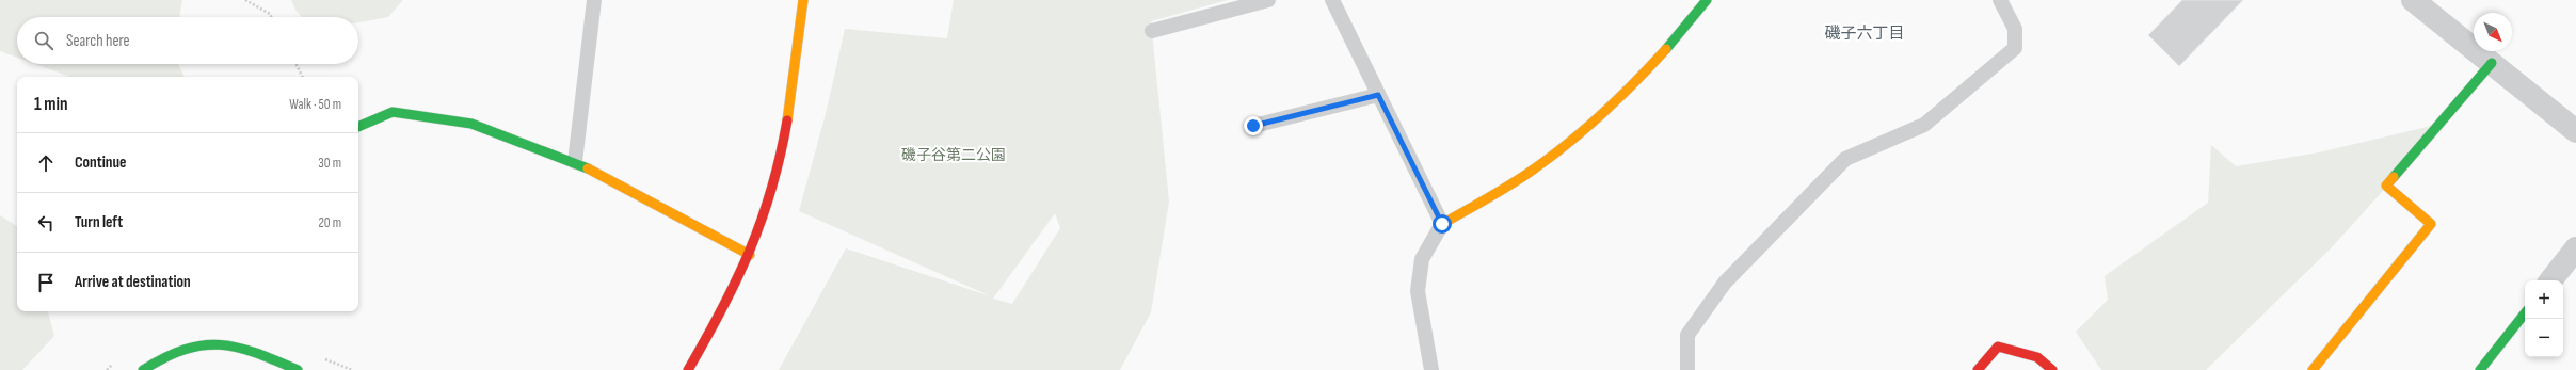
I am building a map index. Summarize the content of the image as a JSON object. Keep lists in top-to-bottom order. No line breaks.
{"districts":["磯子六丁目"],"parks":["磯子谷第二公園"],"north":"bottom right","page":{"search":"Search here","heading":["1 min","Walk · 50 m"],"list":[["Continue","30 m"],["Turn left","20 m"],"Arrive at destination"],"map_buttons":["+","−"]}}
